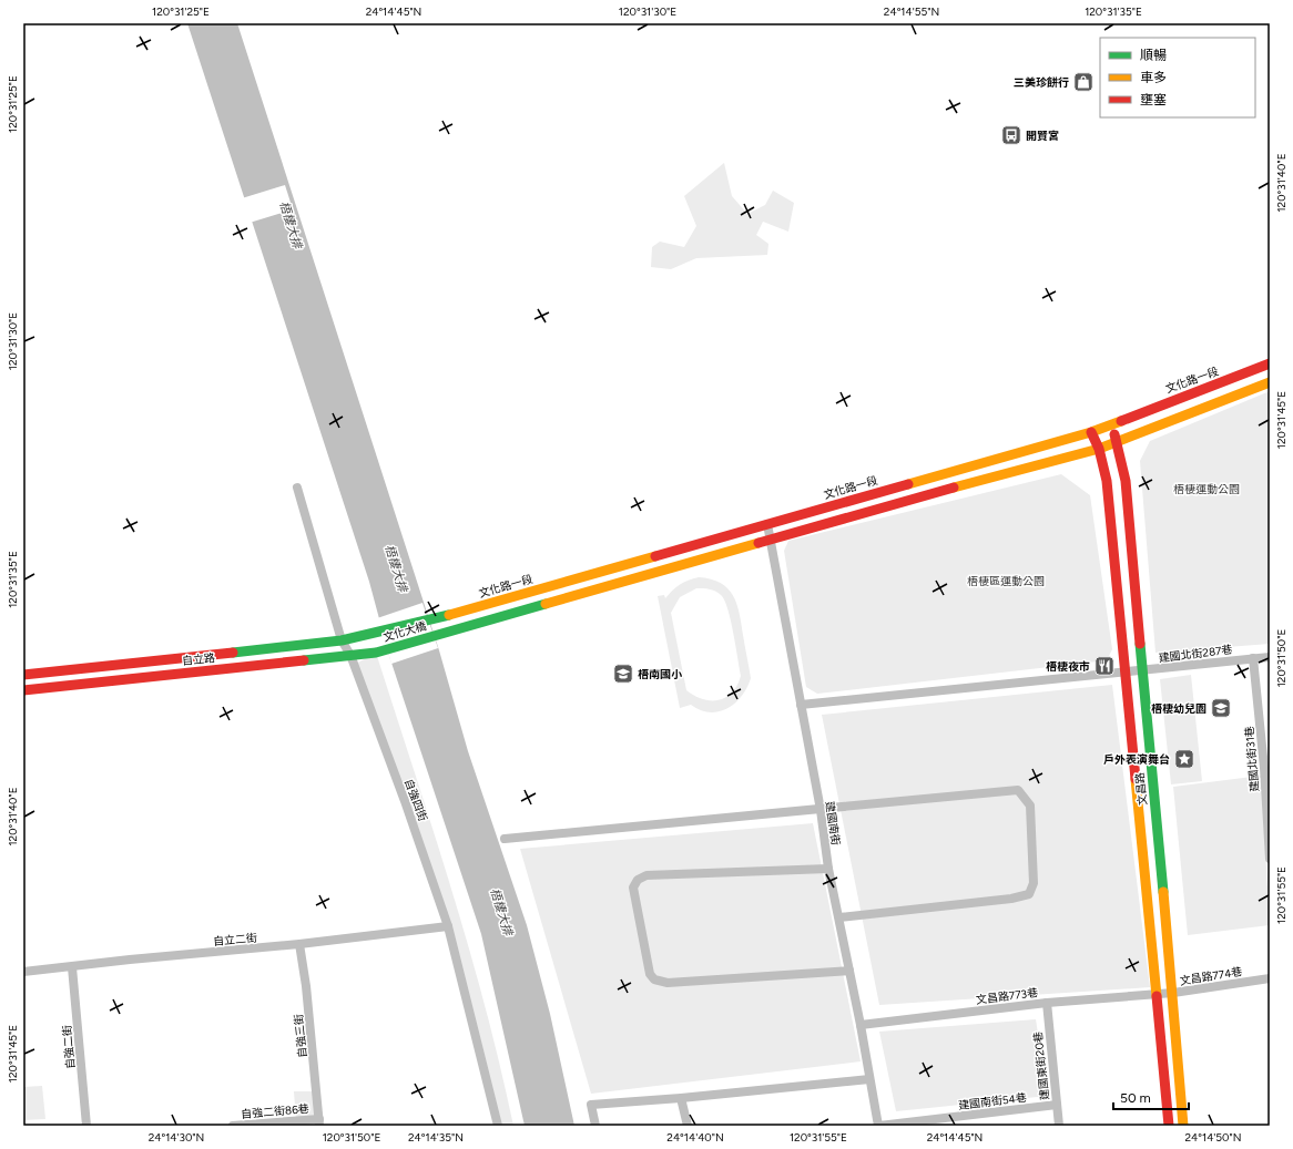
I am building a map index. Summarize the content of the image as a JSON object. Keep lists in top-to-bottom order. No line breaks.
{"streets":{"street":["文化路一段","文化大橋","建國北街287巷","自立路","建國北街31巷","文昌路","自強四街","建國南街","自立二街","文昌路774巷","文昌路773巷","自強三街","自強二街","建國東街20巷","建國南街54巷","自強二街86巷"]},"crossings":[["文化路一段","文化大橋"],["文化路一段","文昌路"],["文化路一段","建國南街"],["文化大橋","自立路"],["文化大橋","建國南街"],["建國北街287巷","建國北街31巷"],["建國北街287巷","文昌路"],["建國北街287巷","建國南街"],["自立路","自強四街"],["文昌路","文昌路774巷"],["文昌路","文昌路773巷"],["自強四街","自立二街"],["建國南街","文昌路773巷"],["建國南街","建國南街54巷"],["自立二街","自強三街"],["自立二街","自強二街"],["文昌路774巷","文昌路773巷"],["文昌路773巷","建國東街20巷"],["自強三街","自強二街86巷"],["建國東街20巷","建國南街54巷"]],"water":["梧棲大排"],"parks":["梧棲運動公園","梧棲區運動公園"],"places":{"shop":["三美珍餅行"],"bus stop":["開賢宮"],"restaurant":["梧棲夜市"],"school or university":["梧南國小","梧棲幼兒園"],"place":["戶外表演舞台"]},"legend":["順暢","車多","壅塞"],"scale_bar":"50 m","coordinates":["120°31'25\"E","24°14'45\"N","120°31'30\"E","24°14'55\"N","120°31'35\"E","120°31'40\"E","120°31'45\"E","120°31'50\"E","120°31'55\"E","24°14'30\"N","24°14'35\"N","24°14'40\"N","24°14'50\"N"]}
